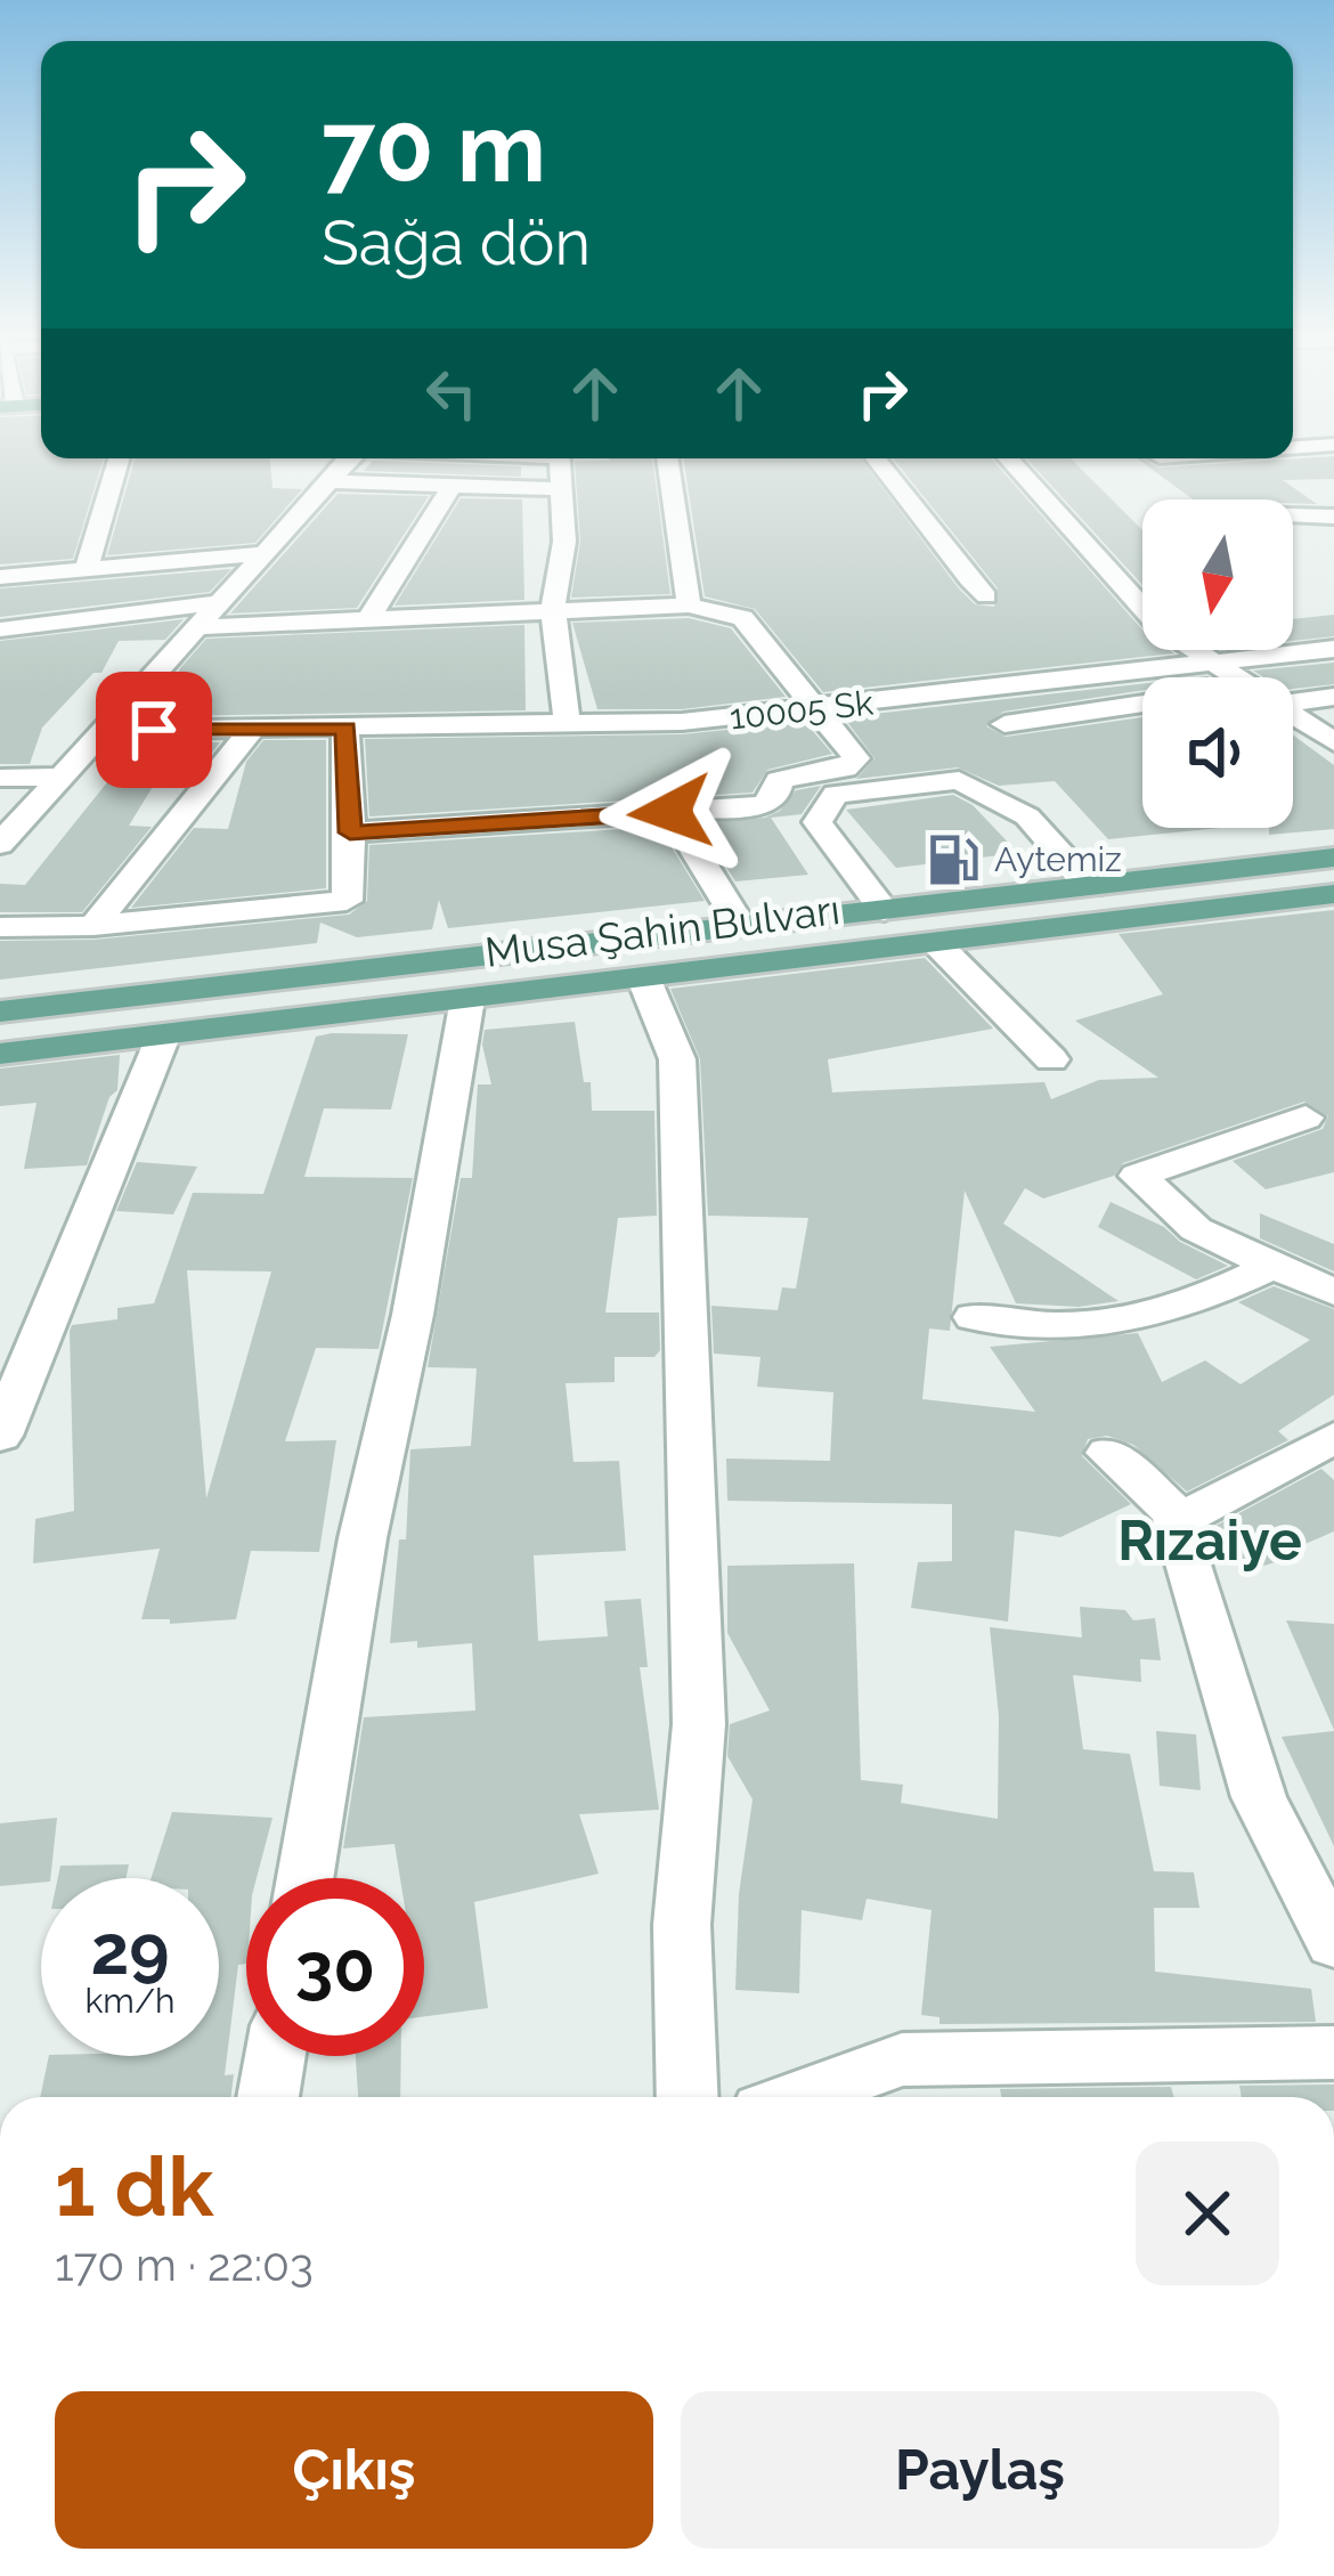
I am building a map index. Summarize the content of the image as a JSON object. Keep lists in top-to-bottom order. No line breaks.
{"streets":{"main road":["Musa Şahin Bulvarı"],"street":["10005 Sk"]},"districts":["Rızaiye"],"places":{"fuel station":["Aytemiz"]},"north":"bottom","page":{"turn":["70 m","Sağa dön"],"speed":"29 km/h","limit":"30","heading":["1 dk","170 m · 22:03"],"buttons":["Çıkış","Paylaş"]}}
